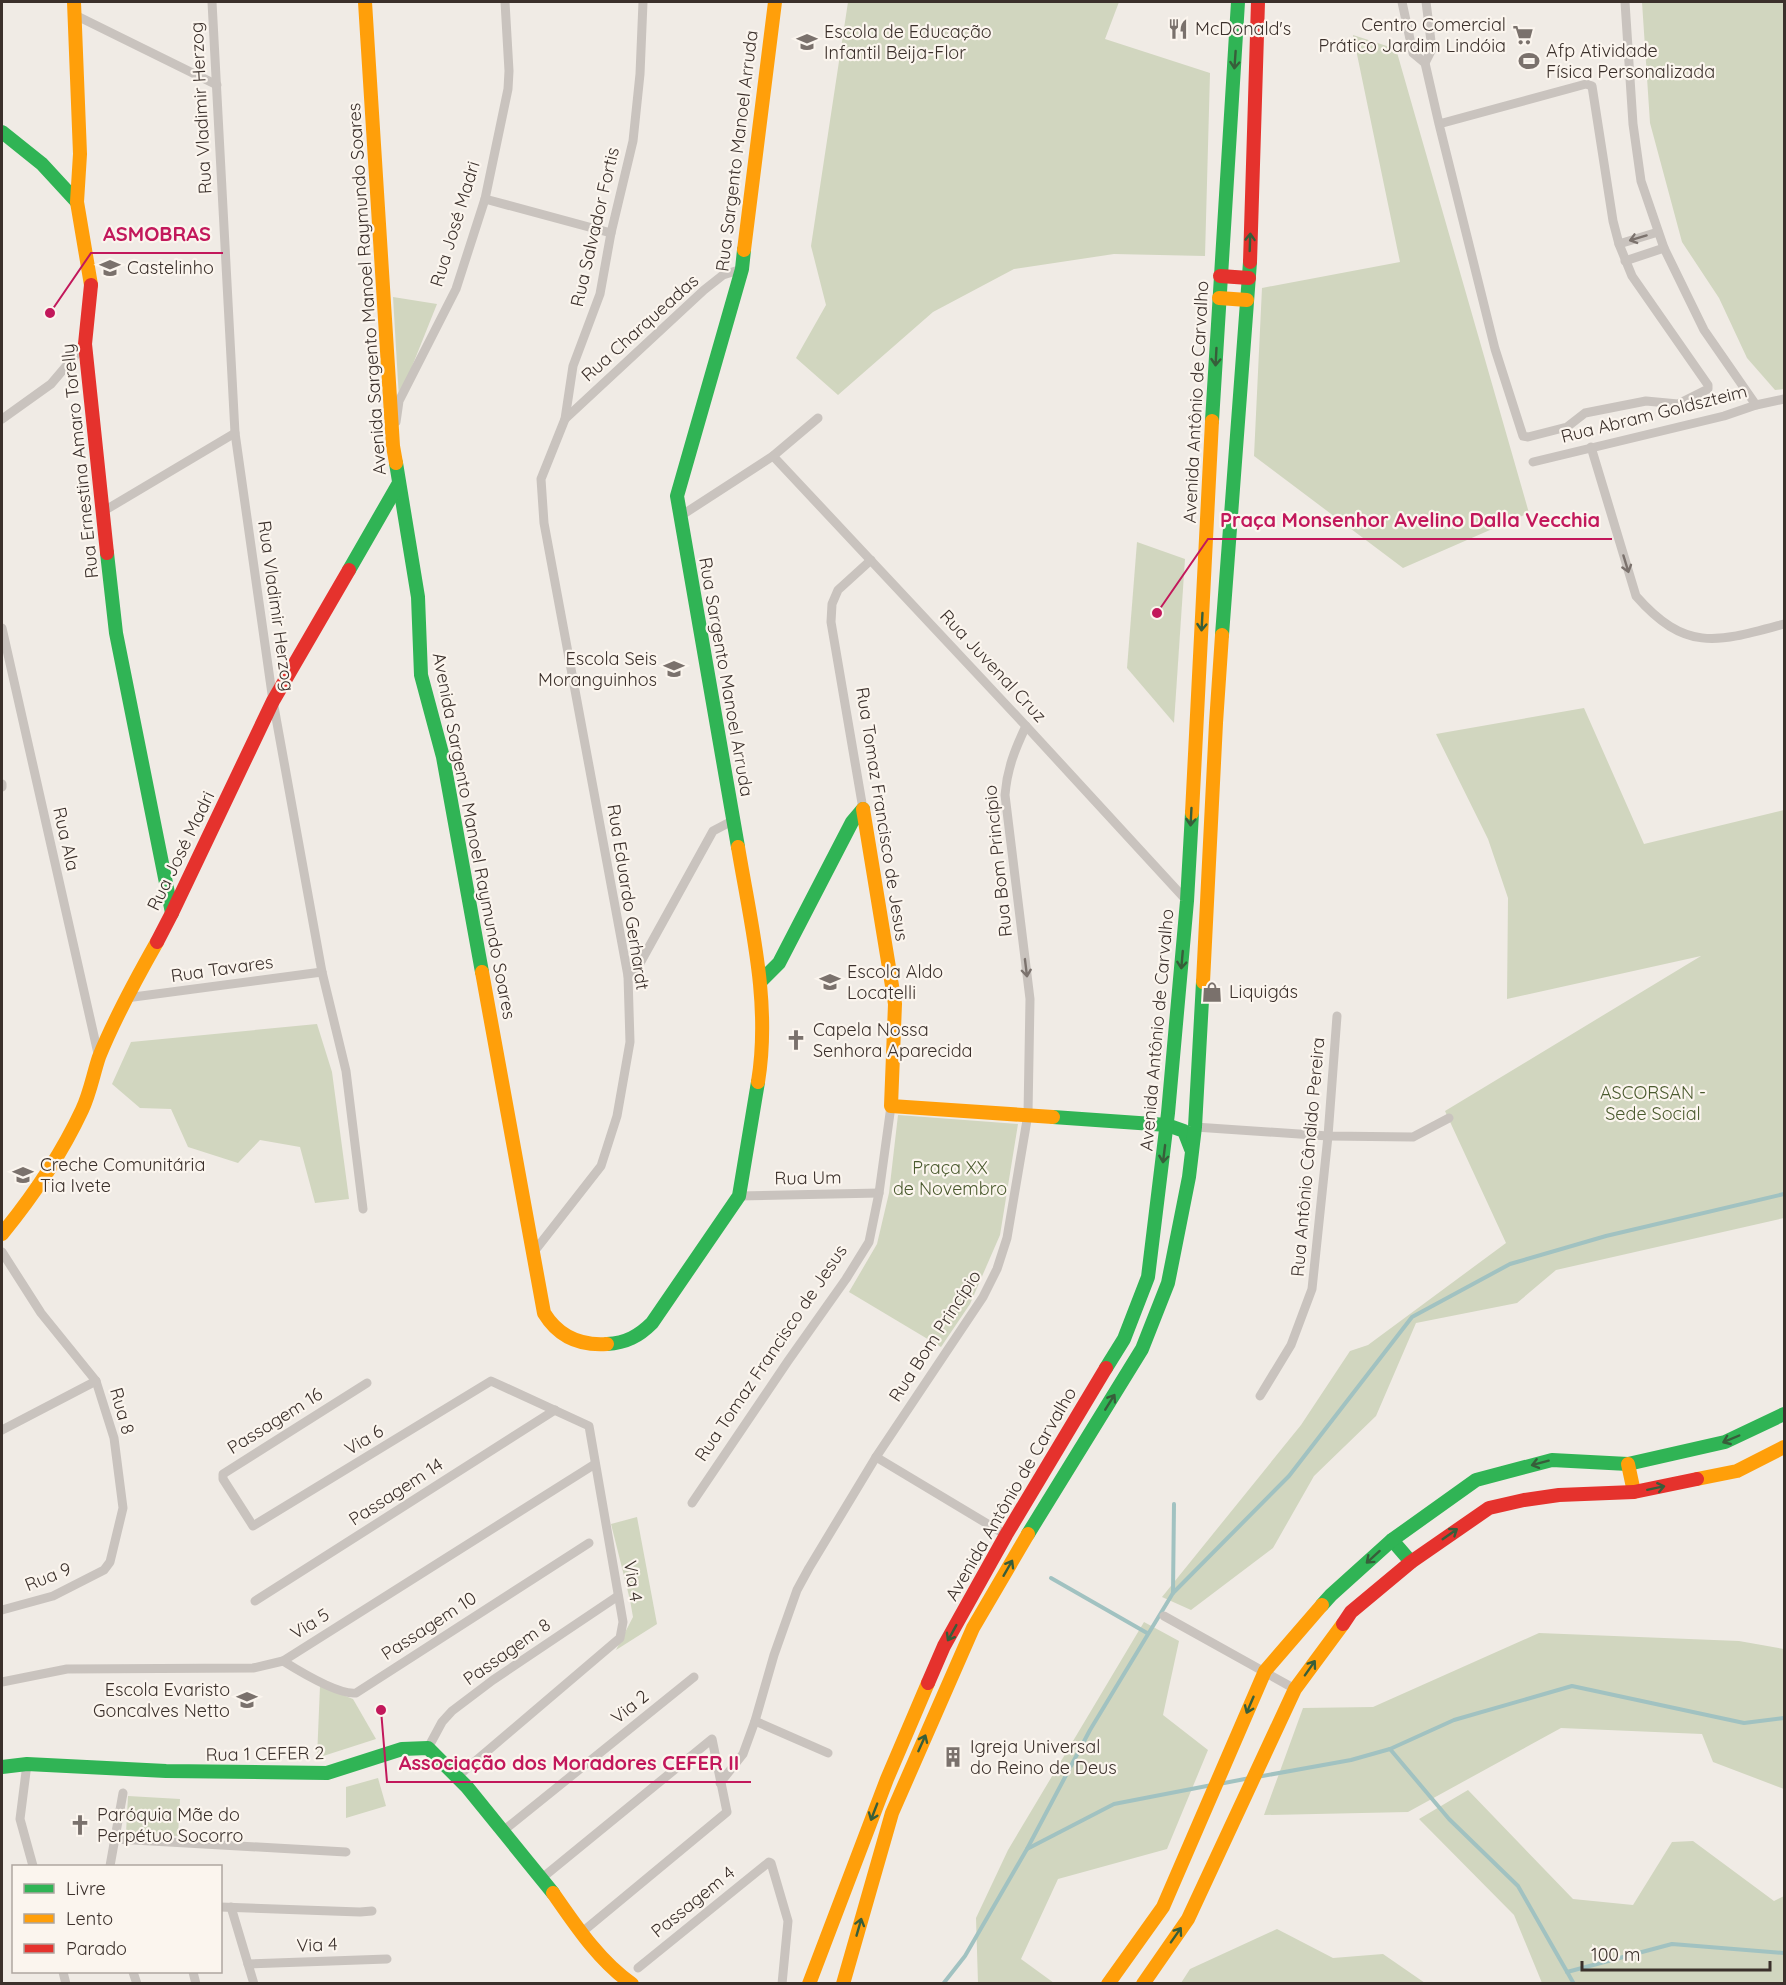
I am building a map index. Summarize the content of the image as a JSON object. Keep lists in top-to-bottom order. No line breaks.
{"streets":{"street":["Rua Vladimir Herzog","Rua Sargento Manoel Arruda","Rua José Madri","Rua Salvador Fortis","Avenida Sargento Manoel Raymundo Soares","Rua Charqueadas","Avenida Antônio de Carvalho","Rua Abram Goldszteim","Rua Ernestina Amaro Torelly","Rua Juvenal Cruz","Rua Tomaz Francisco de Jesus","Rua Ala","Rua Bom Princípio","Rua Eduardo Gerhardt","Rua Tavares","Rua Antônio Cândido Pereira","Rua Um","Rua 8","Passagem 16","Via 6","Passagem 14","Rua 9","Via 4","Via 5","Passagem 10","Passagem 8","Via 2","Rua 1 CEFER 2","Passagem 4"]},"crossings":[["Rua Vladimir Herzog","Rua José Madri"],["Rua Vladimir Herzog","Rua Tavares"],["Rua Sargento Manoel Arruda","Avenida Sargento Manoel Raymundo Soares"],["Rua Sargento Manoel Arruda","Rua Charqueadas"],["Rua Sargento Manoel Arruda","Rua Um"],["Rua José Madri","Avenida Sargento Manoel Raymundo Soares"],["Rua José Madri","Rua Ernestina Amaro Torelly"],["Rua José Madri","Rua Ala"],["Rua José Madri","Rua Tavares"],["Rua Salvador Fortis","Rua Charqueadas"],["Rua Salvador Fortis","Rua Eduardo Gerhardt"],["Avenida Sargento Manoel Raymundo Soares","Rua Eduardo Gerhardt"],["Avenida Antônio de Carvalho","Rua Juvenal Cruz"],["Rua Juvenal Cruz","Rua Tomaz Francisco de Jesus"],["Rua Juvenal Cruz","Rua Bom Princípio"],["Rua Tomaz Francisco de Jesus","Rua Um"],["Rua 8","Rua 9"],["Passagem 16","Via 6"],["Via 6","Via 4"],["Passagem 14","Via 4"],["Via 4","Via 5"],["Via 4","Passagem 8"],["Via 5","Passagem 10"],["Passagem 8","Rua 1 CEFER 2"]],"parks":["ASCORSAN - Sede Social","Praça XX de Novembro"],"places":{"restaurant":["McDonald's"],"supermarket":["Centro Comercial Prático Jardim Lindóia"],"school or university":["Escola de Educação Infantil Beija-Flor","Castelinho","Escola Seis Moranguinhos","Escola Aldo Locatelli","Creche Comunitária Tia Ivete","Escola Evaristo Goncalves Netto"],"sports":["Afp Atividade Física Personalizada"],"other":["ASMOBRAS","Praça Monsenhor Avelino Dalla Vecchia","Associação dos Moradores CEFER II"],"shop":["Liquigás"],"church":["Capela Nossa Senhora Aparecida","Paróquia Mãe do Perpétuo Socorro"],"building":["Igreja Universal do Reino de Deus"]},"legend":["Livre","Lento","Parado"],"scale_bar":"100 m"}
